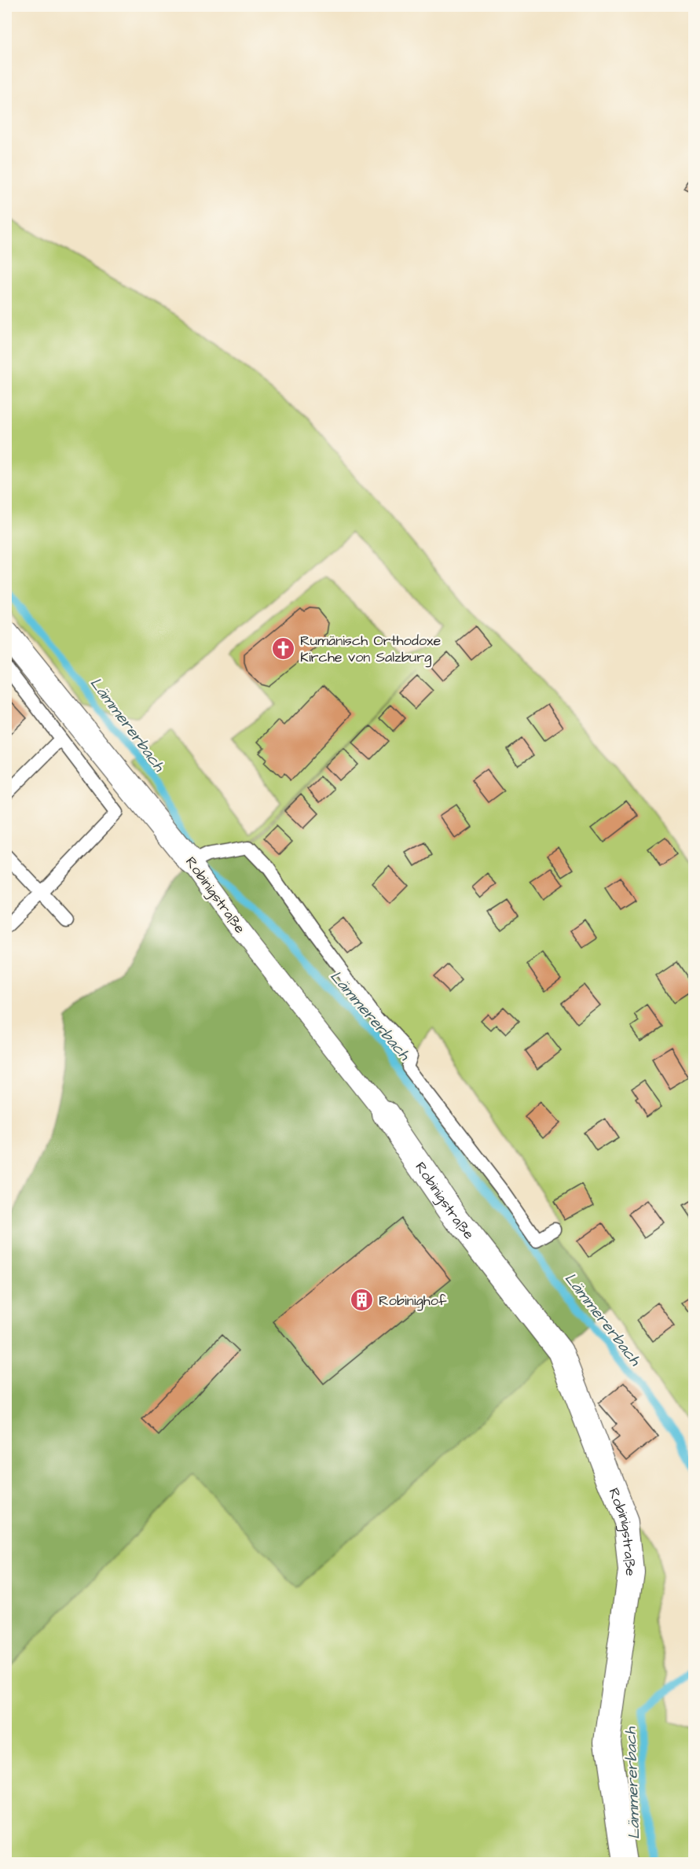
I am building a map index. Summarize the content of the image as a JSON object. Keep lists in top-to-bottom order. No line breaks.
{"streets":{"street":["Robinigstraße"]},"water":["Lämmererbach"],"places":{"church":["Rumänisch Orthodoxe Kirche von Salzburg"],"building":["Robinighof"]}}
